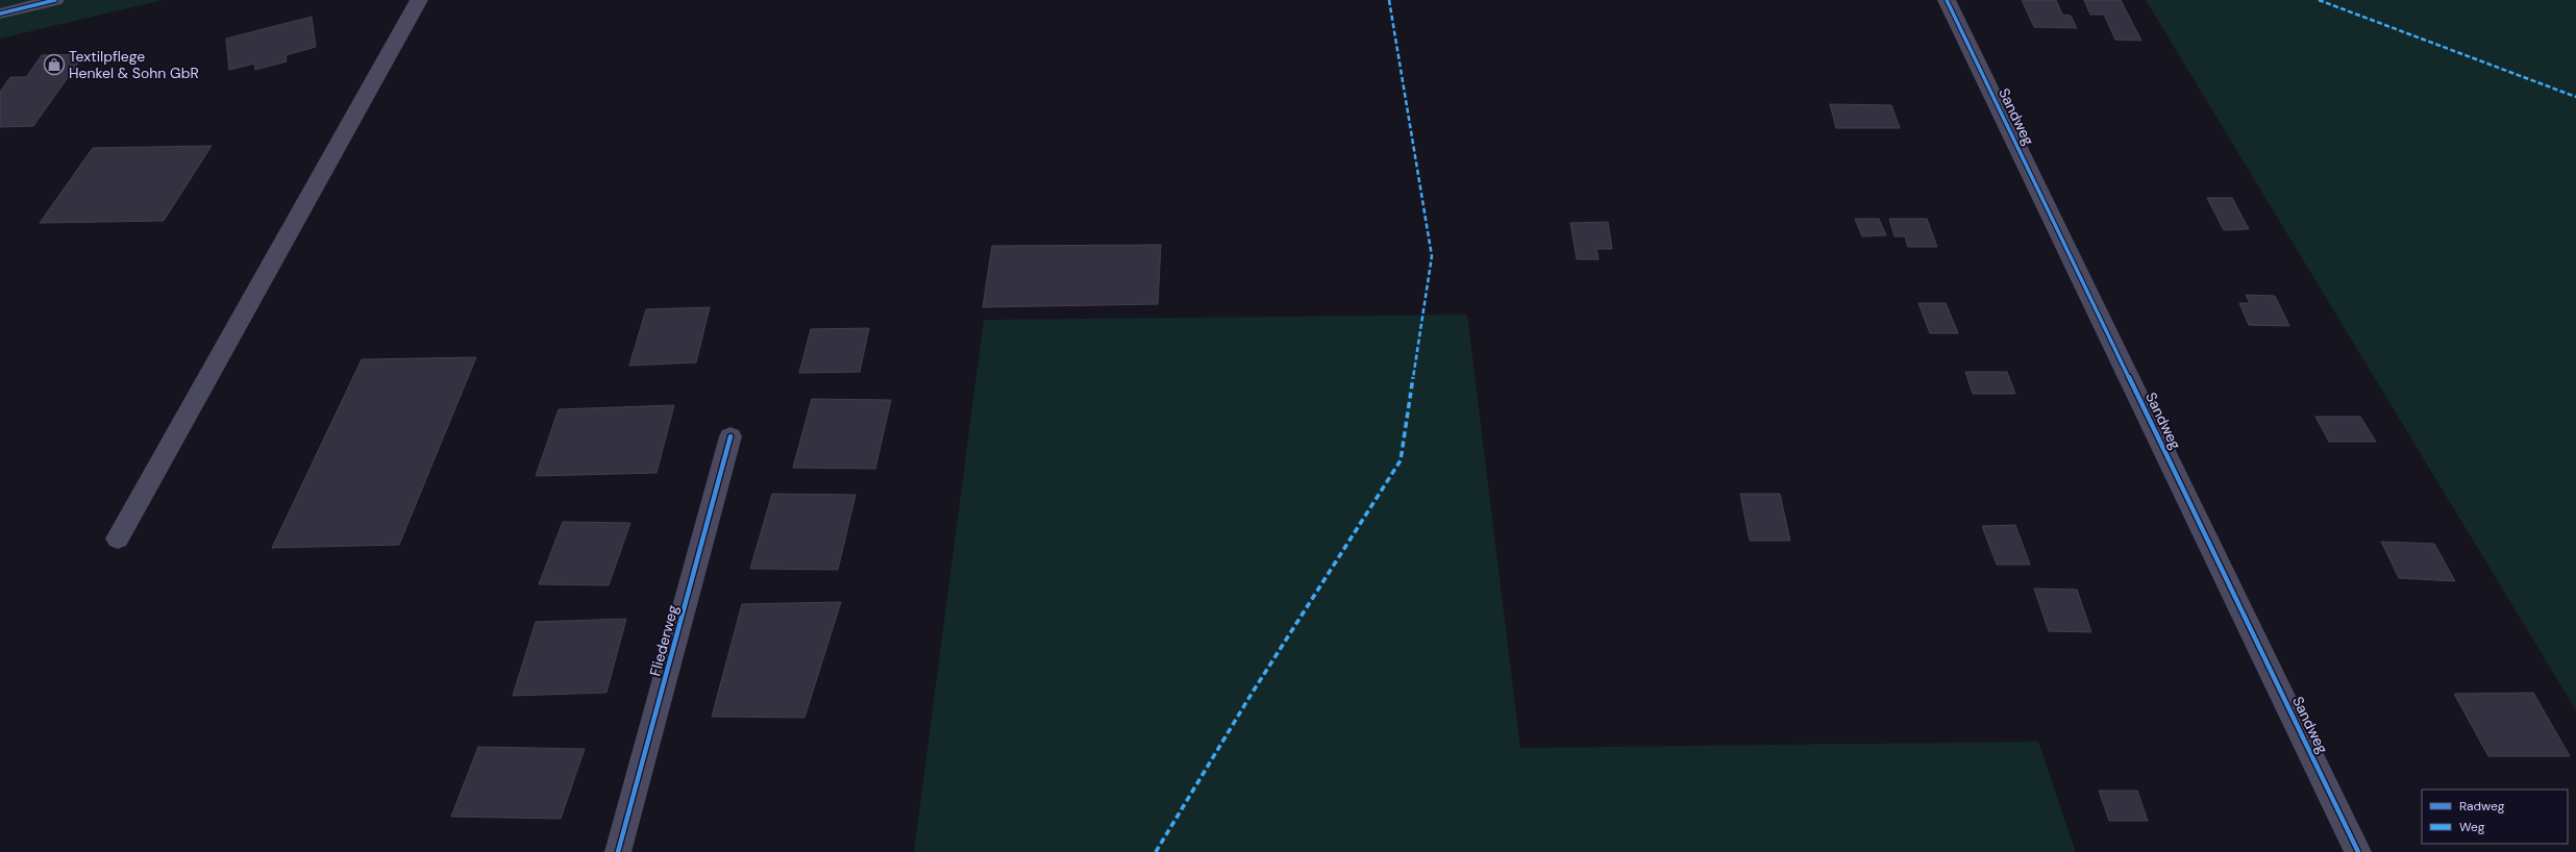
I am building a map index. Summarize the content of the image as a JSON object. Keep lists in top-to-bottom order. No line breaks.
{"streets":{"street":["Sandweg","Fliederweg"]},"places":{"shop":["Textilpflege Henkel & Sohn GbR"]},"legend":["Radweg","Weg"]}
